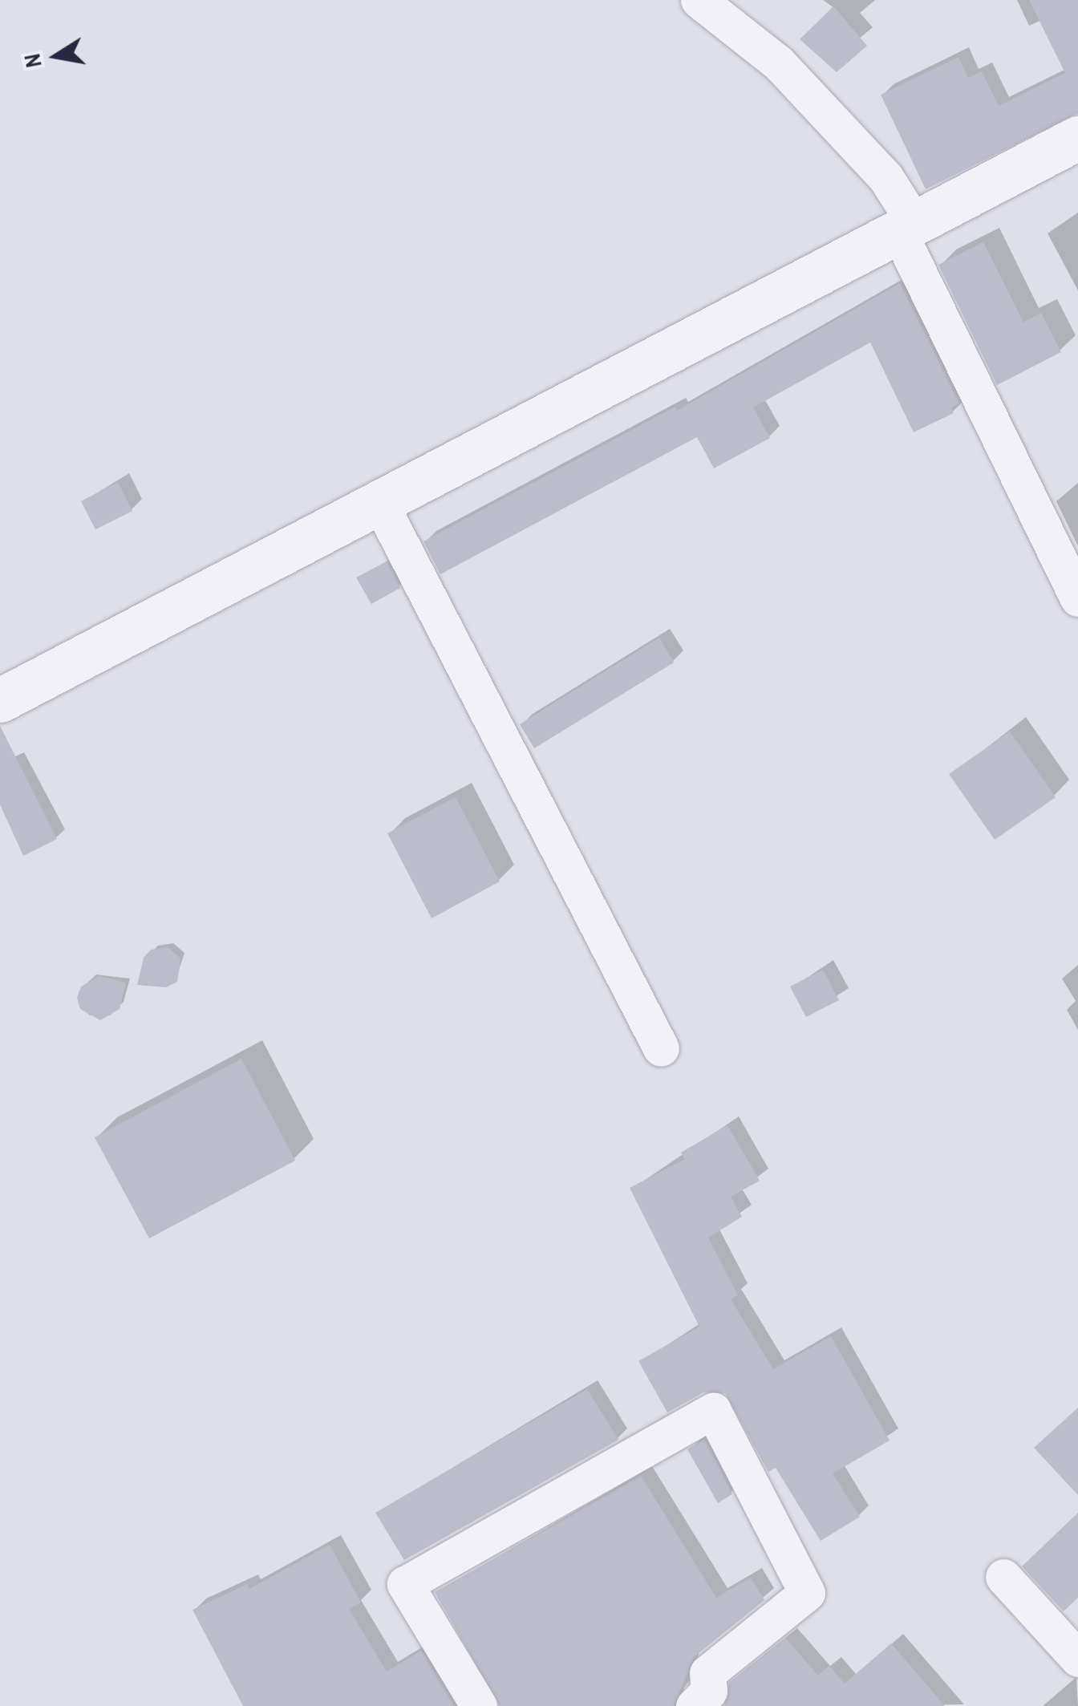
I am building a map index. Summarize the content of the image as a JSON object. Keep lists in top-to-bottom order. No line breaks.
{"north":"left"}
